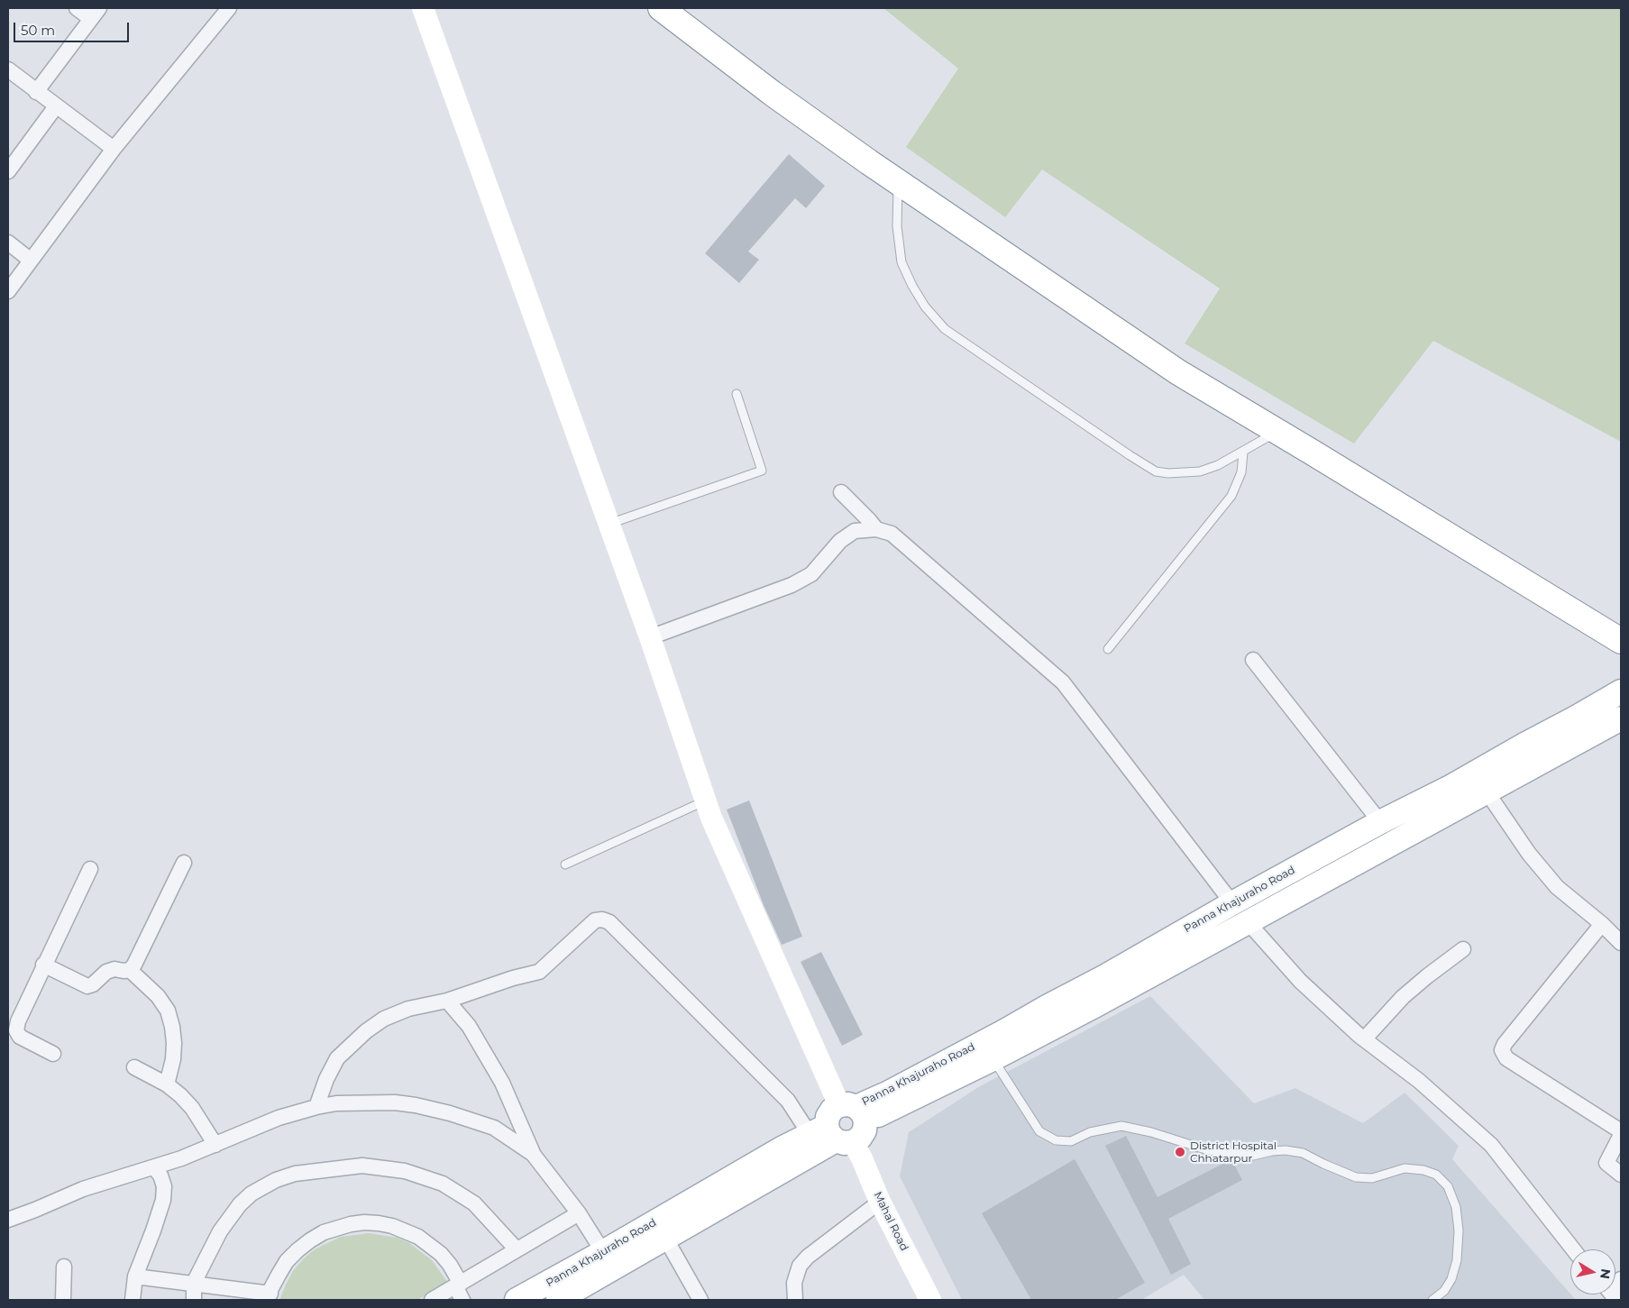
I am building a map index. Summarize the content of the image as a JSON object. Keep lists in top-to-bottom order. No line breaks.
{"streets":{"main road":["Panna Khajuraho Road","Mahal Road"]},"crossings":[["Panna Khajuraho Road","Mahal Road"]],"places":["District Hospital Chhatarpur"],"scale_bar":"50 m","north":"right"}
